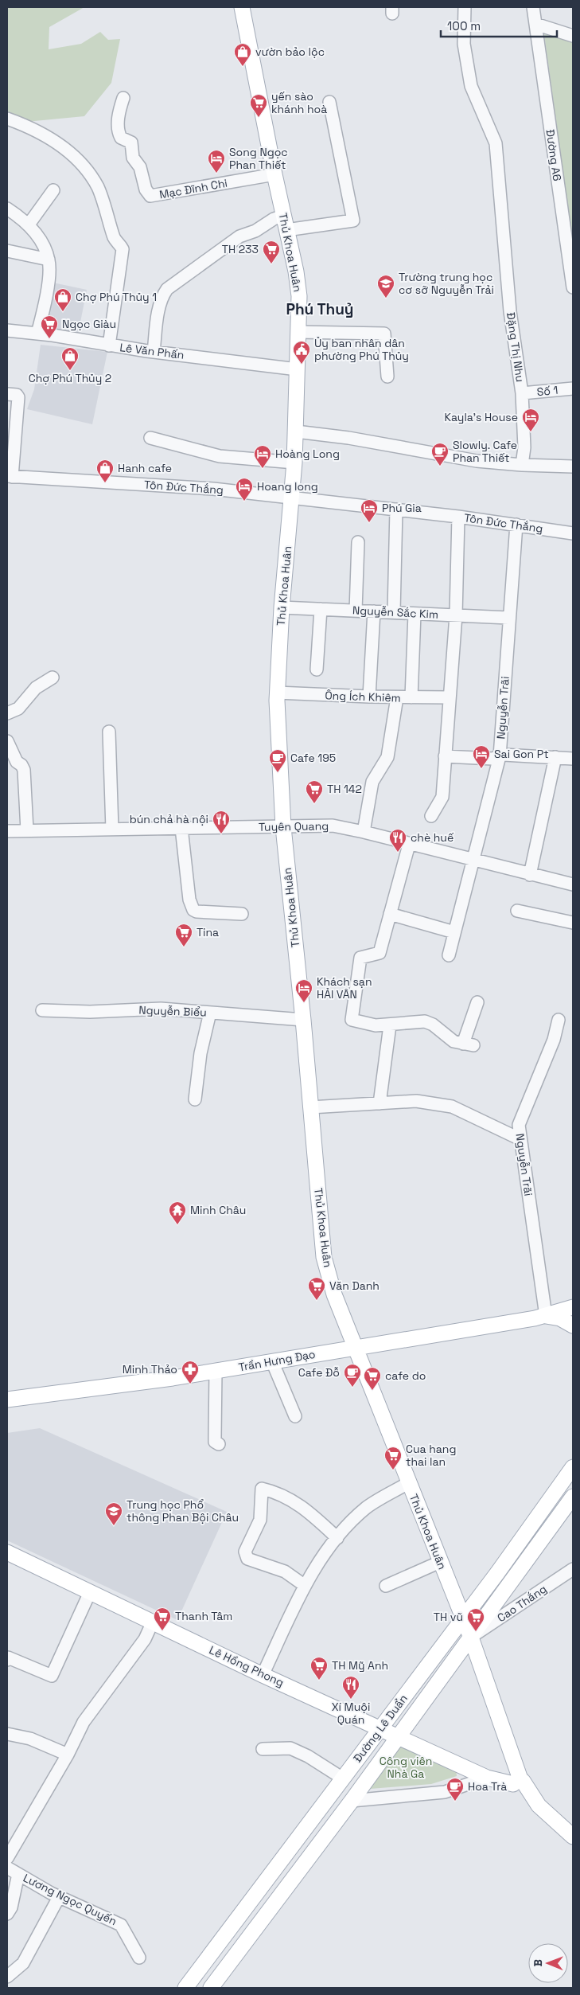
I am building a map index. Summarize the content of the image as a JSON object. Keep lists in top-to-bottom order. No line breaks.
{"streets":{"main road":["Thủ Khoa Huân","Trần Hưng Đạo","Lê Hồng Phong","Đường Lê Duẩn"],"street":["Đường A6","Mạc Đĩnh Chi","Đặng Thị Nhu","Lê Văn Phấn","Số 1","Tôn Đức Thắng","Nguyễn Sắc Kim","Ông Ích Khiêm","Nguyễn Trãi","Tuyên Quang","Nguyễn Biểu","Cao Thắng","Lương Ngọc Quyến"]},"crossings":[["Mạc Đĩnh Chi","Thủ Khoa Huân"],["Thủ Khoa Huân","Lê Văn Phấn"],["Thủ Khoa Huân","Tôn Đức Thắng"],["Thủ Khoa Huân","Nguyễn Sắc Kim"],["Thủ Khoa Huân","Ông Ích Khiêm"],["Thủ Khoa Huân","Tuyên Quang"],["Thủ Khoa Huân","Nguyễn Biểu"],["Thủ Khoa Huân","Trần Hưng Đạo"],["Thủ Khoa Huân","Cao Thắng"],["Thủ Khoa Huân","Lê Hồng Phong"],["Thủ Khoa Huân","Đường Lê Duẩn"],["Đặng Thị Nhu","Số 1"],["Tôn Đức Thắng","Nguyễn Trãi"],["Nguyễn Sắc Kim","Nguyễn Trãi"],["Nguyễn Trãi","Tuyên Quang"],["Nguyễn Trãi","Trần Hưng Đạo"],["Cao Thắng","Đường Lê Duẩn"],["Lê Hồng Phong","Đường Lê Duẩn"]],"districts":["Phú Thuỷ"],"parks":["Công viên Nhà Ga"],"places":{"shop":["vườn bảo lộc","Chợ Phú Thủy 1","Chợ Phú Thủy 2","Hanh cafe"],"supermarket":["yến sào khánh hoà","TH 233","Ngọc Giàu","TH 142","Tina","Văn Danh","cafe do","Cua hang thai lan","Thanh Tâm","TH vũ","TH Mỹ Anh"],"hotel":["Song Ngọc Phan Thiết","Kayla's House","Hoàng Long","Hoang long","Phú Gia","Sai Gon Pt","Khách sạn HẢI VÂN"],"school or university":["Trường trung học cơ sỡ Nguyễn Trải","Trung học Phổ thông Phan Bội Châu"],"public building":["Ủy ban nhân dân phường Phú Thủy"],"cafe":["Slowly. Cafe Phan Thiết","Cafe 195","Cafe Đỗ","Hoa Trà"],"restaurant":["bún chả hà nội","chè huế","Xí Muội Quán"],"temple":["Minh Châu"],"pharmacy":["Minh Thảo"]},"scale_bar":"100 m","north":"left"}
